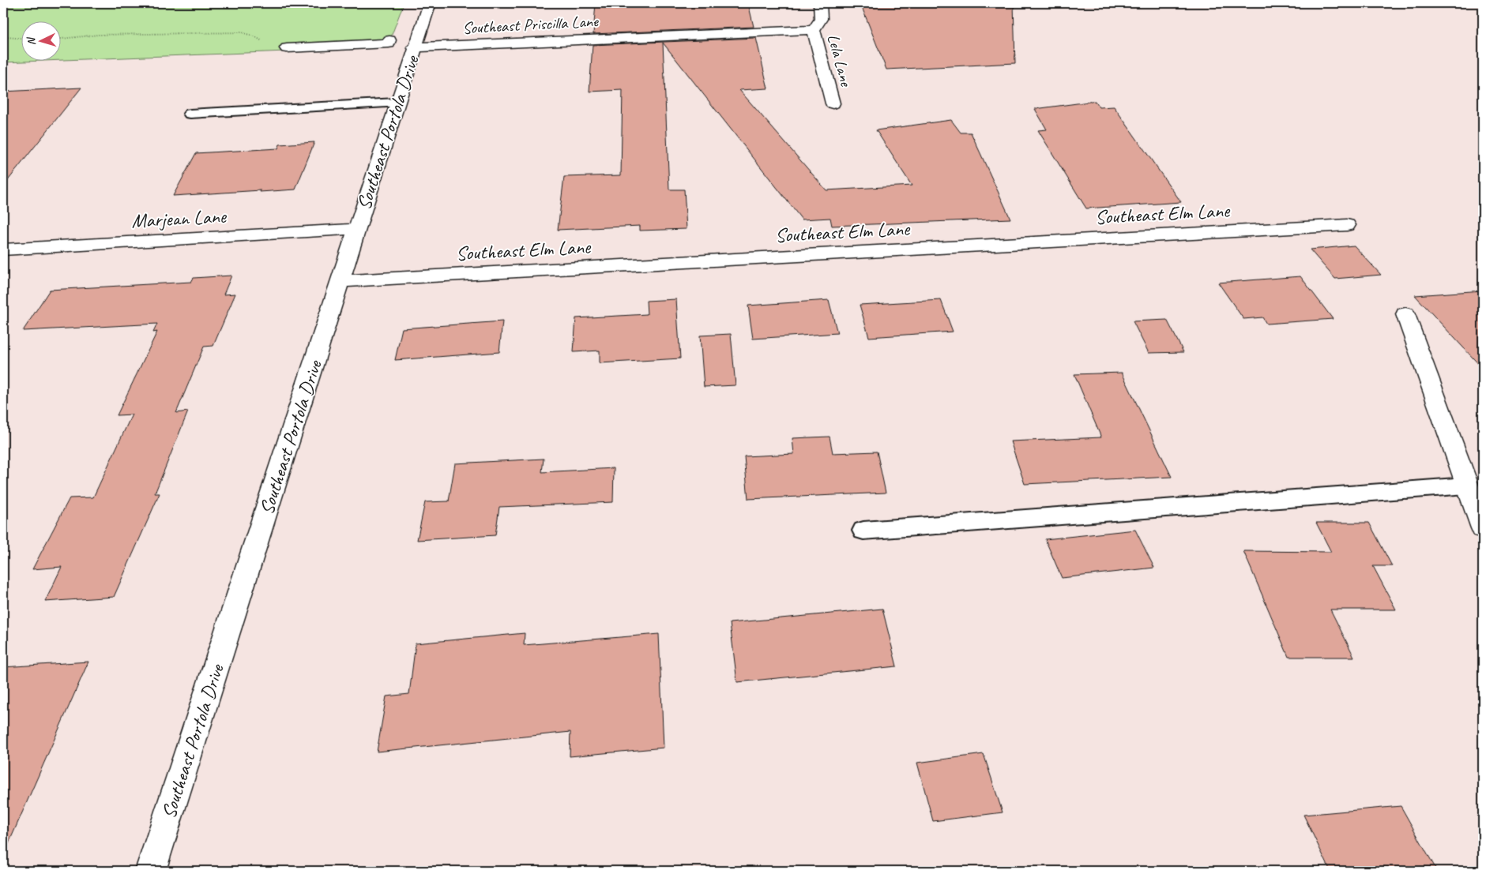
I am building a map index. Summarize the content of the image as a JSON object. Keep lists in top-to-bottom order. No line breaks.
{"streets":{"street":["Southeast Priscilla Lane","Lela Lane","Southeast Portola Drive","Southeast Elm Lane","Marjean Lane"]},"crossings":[["Southeast Priscilla Lane","Lela Lane"],["Southeast Priscilla Lane","Southeast Portola Drive"],["Southeast Portola Drive","Southeast Elm Lane"],["Southeast Portola Drive","Marjean Lane"]],"north":"left"}
